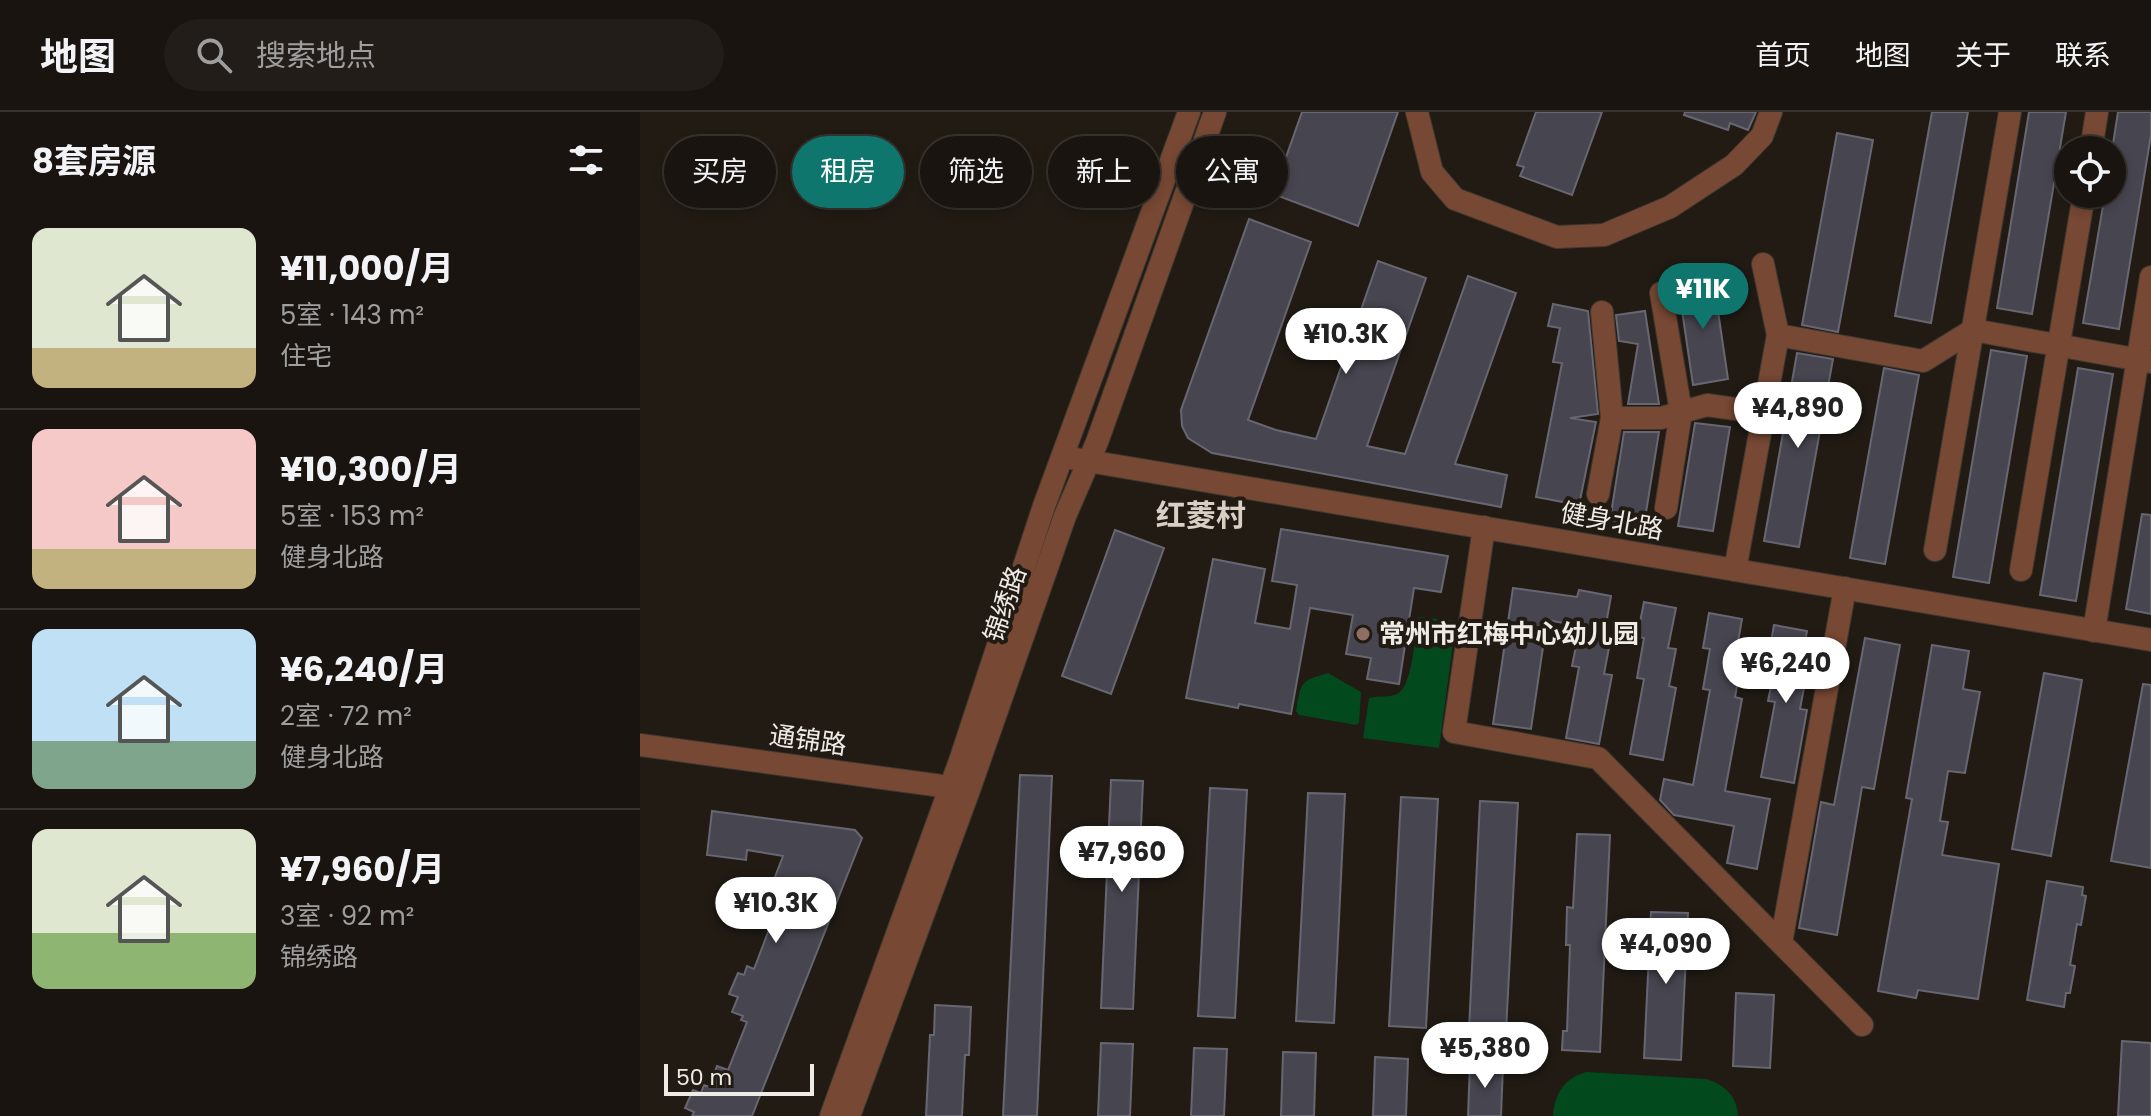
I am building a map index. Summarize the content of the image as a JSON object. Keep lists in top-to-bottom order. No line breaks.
{"streets":{"street":["健身北路","锦绣路","通锦路"]},"crossings":[["健身北路","锦绣路"],["锦绣路","通锦路"]],"districts":["红菱村"],"places":["常州市红梅中心幼儿园"],"scale_bar":"50 m","page":{"header":"地图","search":"搜索地点","nav":["首页","地图","关于","联系"],"heading":"8套房源","chip":["买房","租房","筛选","新上","公寓"],"list":[{"name":"¥11,000/月","note":"5室 · 143 m² · 住宅"},{"name":"¥10,300/月","note":"5室 · 153 m² · 健身北路"},{"name":"¥6,240/月","note":"2室 · 72 m² · 健身北路"},{"name":"¥7,960/月","note":"3室 · 92 m² · 锦绣路"}],"price":["¥11K","¥10.3K","¥4,890","¥6,240","¥7,960","¥10.3K","¥4,090","¥5,380"],"scale":"50 m"}}
